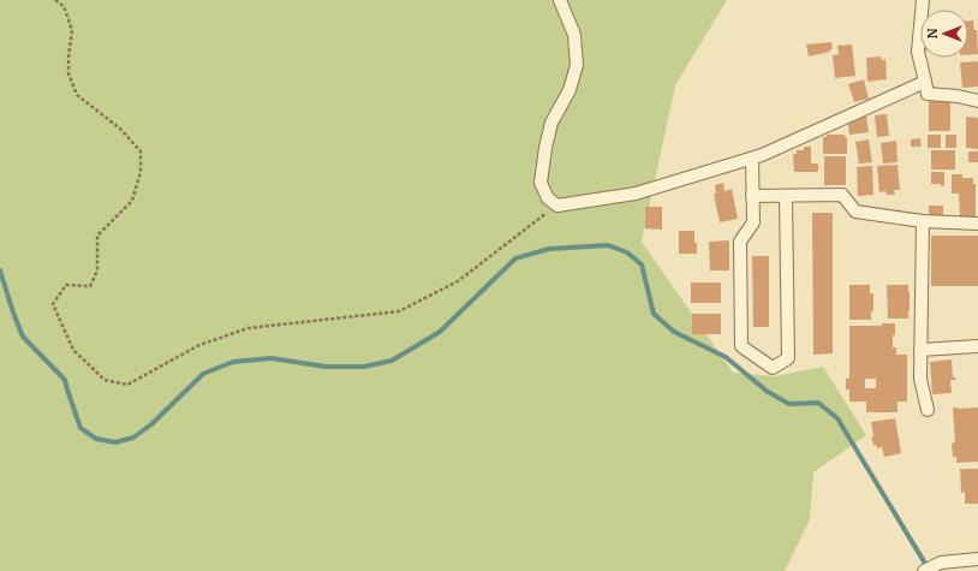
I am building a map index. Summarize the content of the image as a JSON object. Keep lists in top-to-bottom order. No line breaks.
{"north":"left"}
